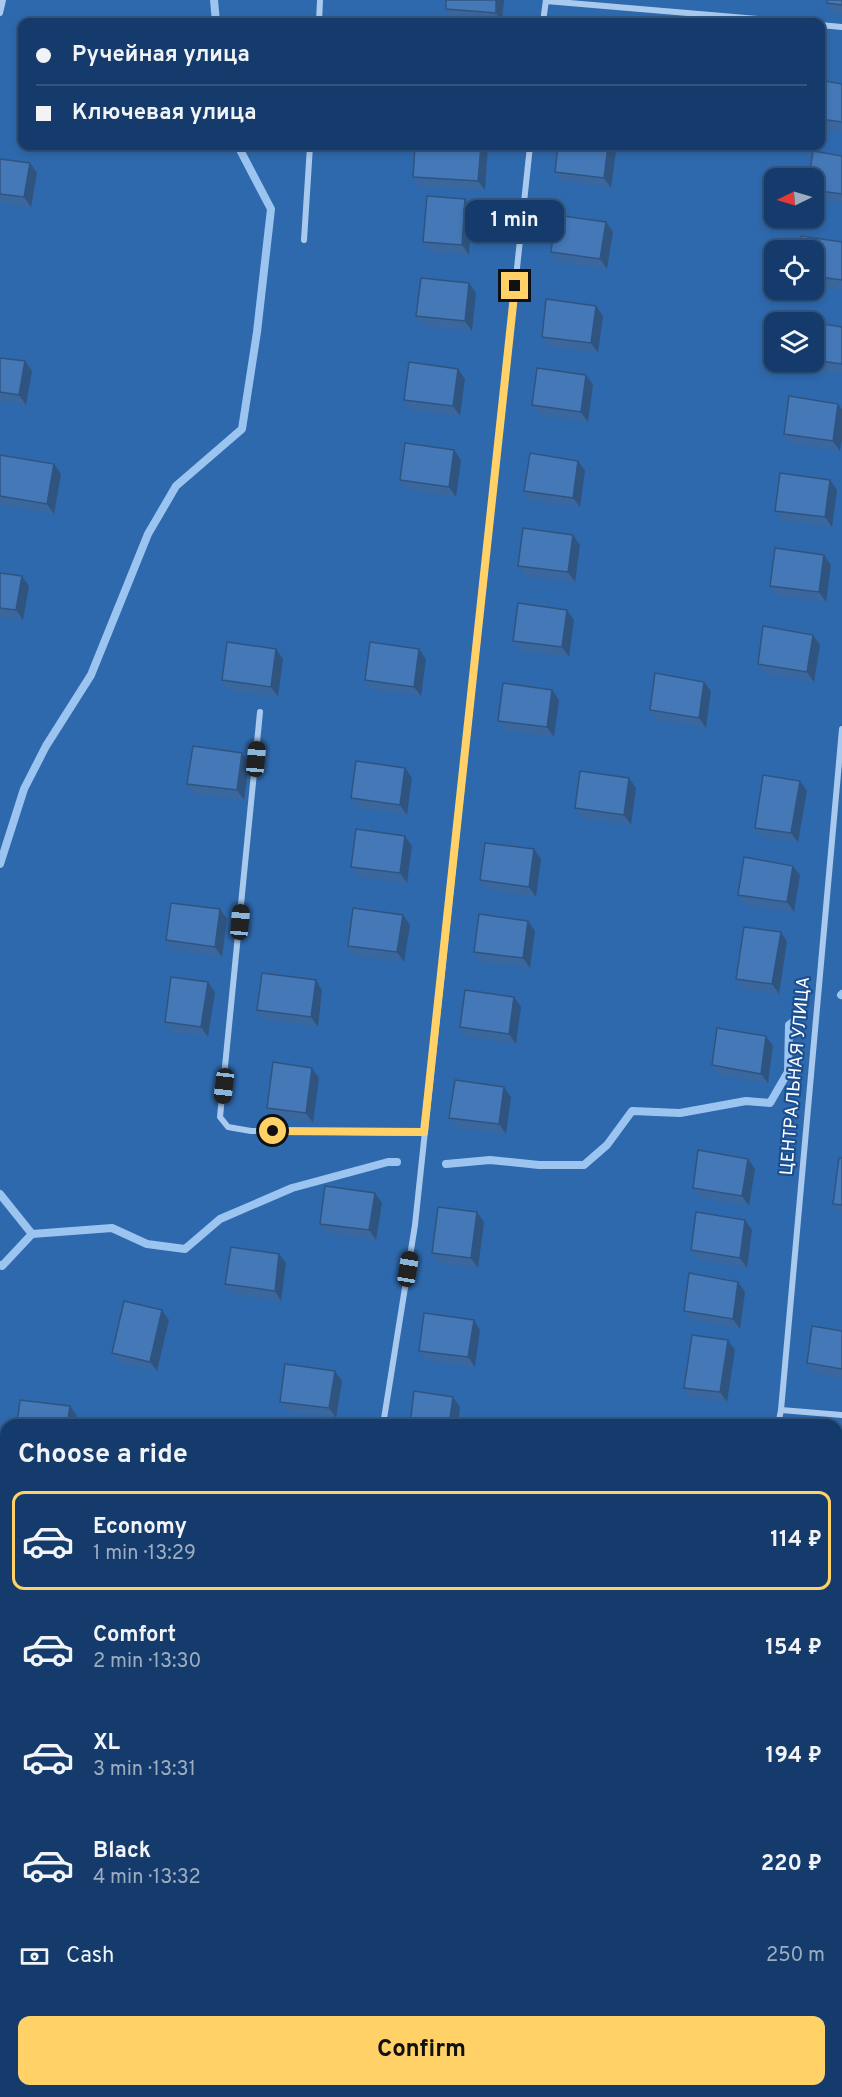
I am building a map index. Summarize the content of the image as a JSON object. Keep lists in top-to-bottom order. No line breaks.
{"streets":{"street":["ЦЕНТРАЛЬНАЯ УЛИЦА"]},"north":"left","page":{"banner":["Ручейная улица","Ключевая улица"],"bubble":"1 min","heading":"Choose a ride","list":[{"name":"Economy","note":"1 min · 13:29","value":"114 ₽"},{"name":"Comfort","note":"2 min · 13:30","value":"154 ₽"},{"name":"XL","note":"3 min · 13:31","value":"194 ₽"},{"name":"Black","note":"4 min · 13:32","value":"220 ₽"}],"pay":["Cash","250 m"],"buttons":"Confirm"}}
